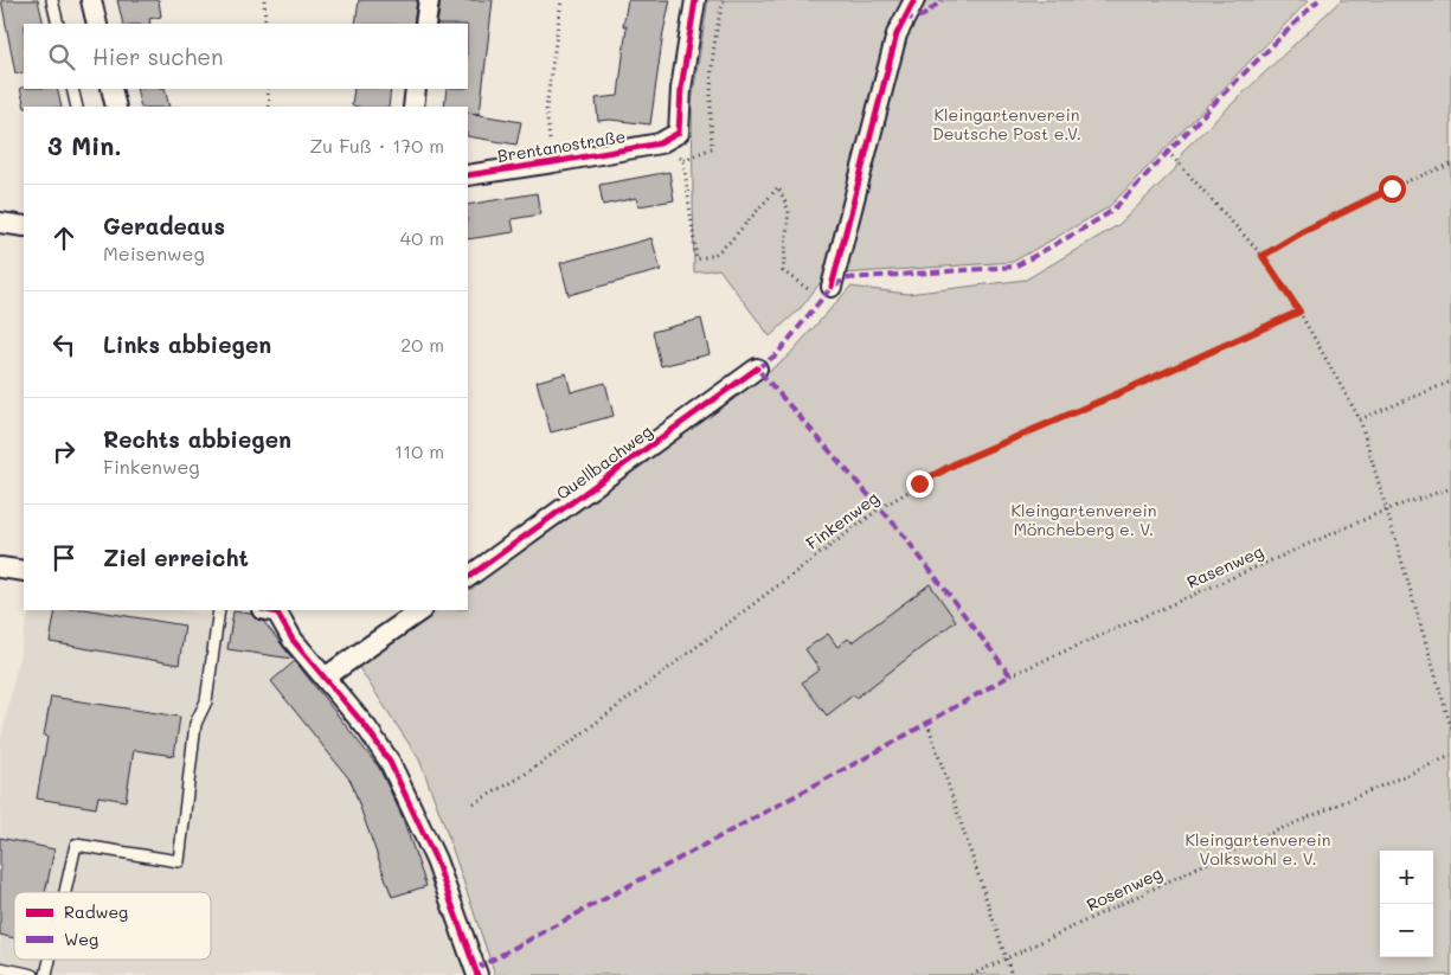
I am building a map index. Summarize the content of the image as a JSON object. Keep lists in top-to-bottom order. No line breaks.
{"streets":{"street":["Brentanostraße","Quellbachweg"],"path":["Finkenweg","Rasenweg","Rosenweg"]},"parks":["Kleingartenverein Deutsche Post e.V.","Kleingartenverein Möncheberg e. V.","Kleingartenverein Volkswohl e. V."],"legend":["Radweg","Weg"],"page":{"search":"Hier suchen","heading":["3 Min.","Zu Fuß · 170 m"],"list":[["Geradeaus","Meisenweg","40 m"],["Links abbiegen","20 m"],["Rechts abbiegen","Finkenweg","110 m"],"Ziel erreicht"],"map_buttons":["+","−"]}}
